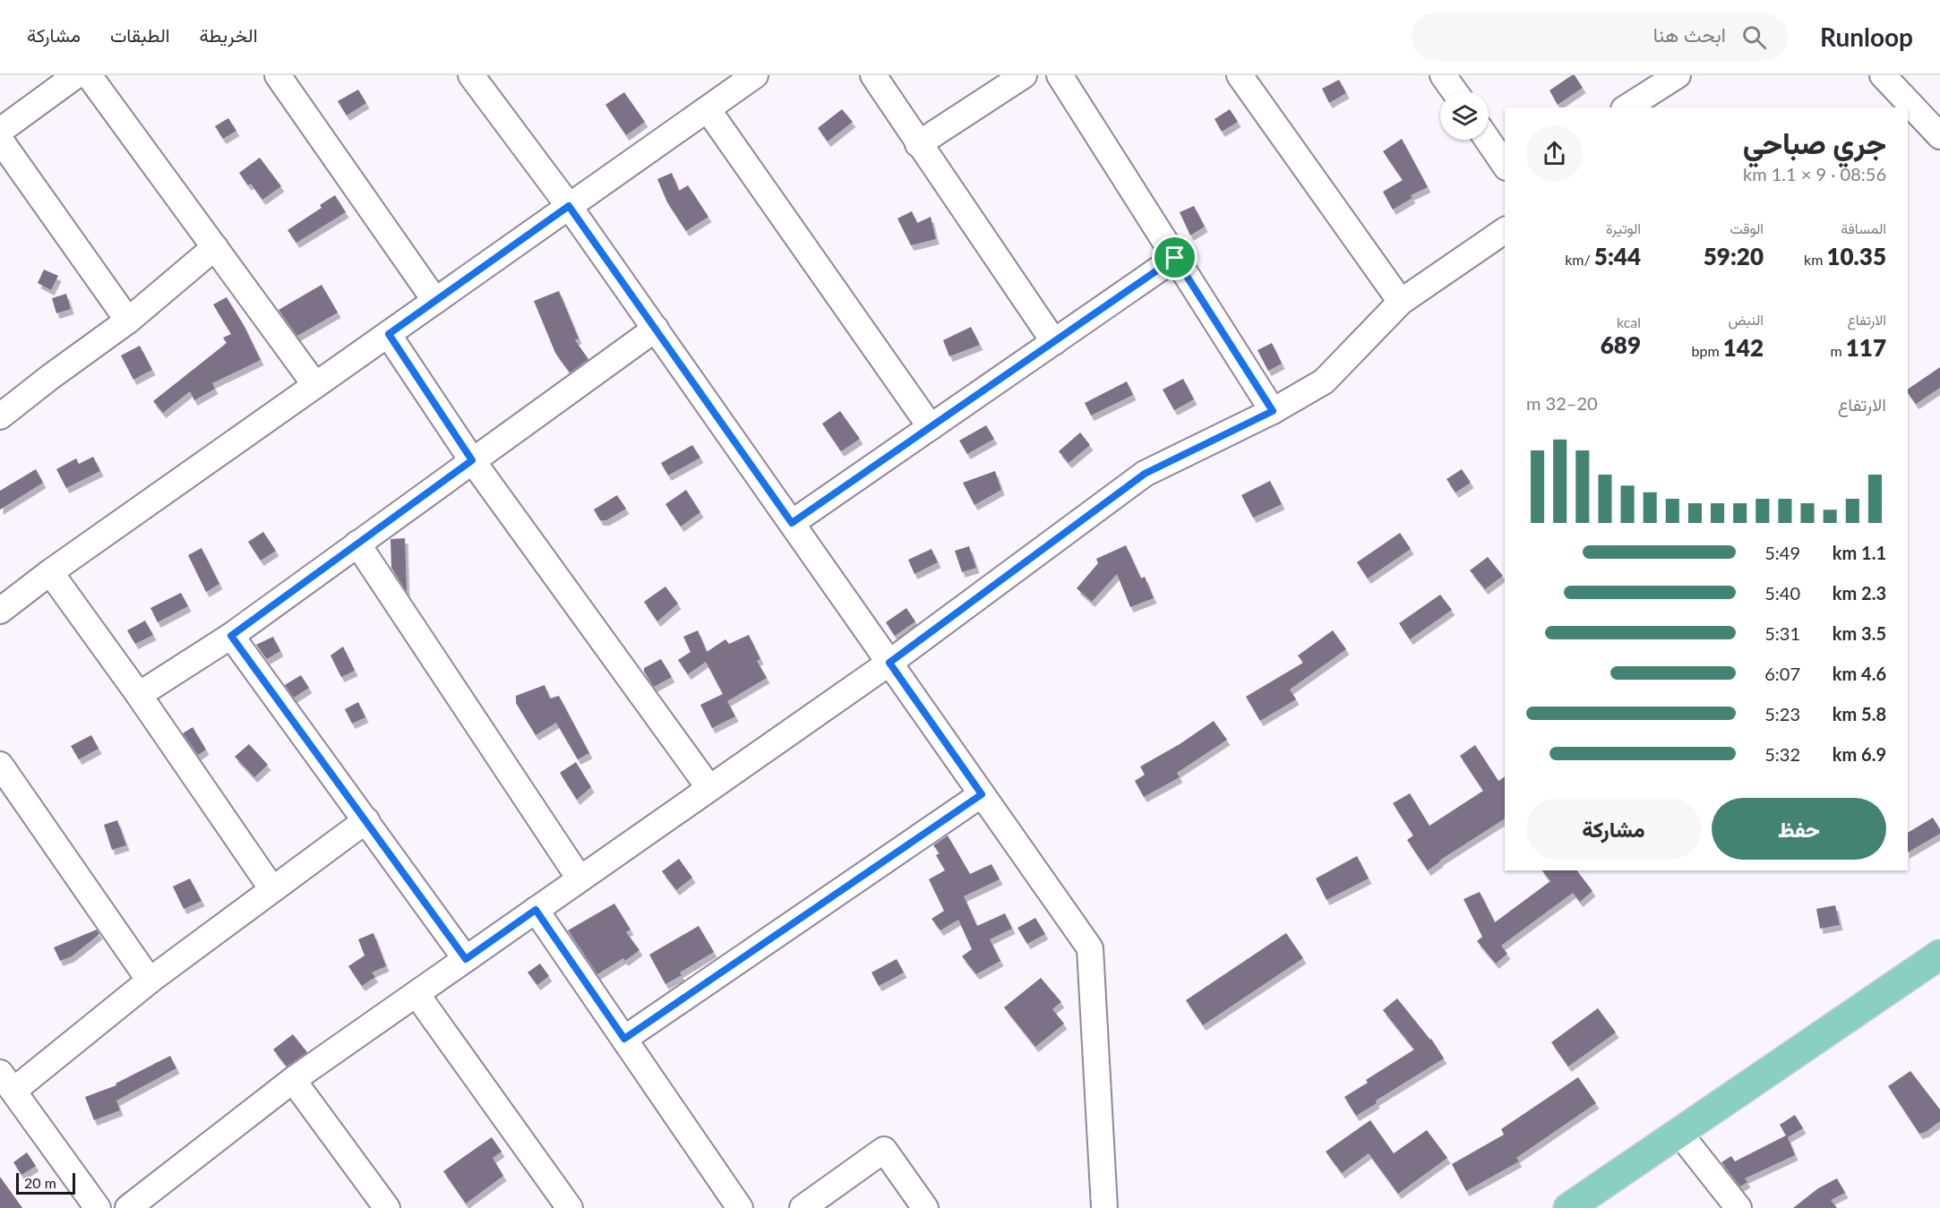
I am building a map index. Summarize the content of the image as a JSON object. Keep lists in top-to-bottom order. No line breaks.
{"scale_bar":"20 m","page":{"header":"Runloop","search":"ابحث هنا","nav":["الخريطة","الطبقات","مشاركة"],"heading":["جري صباحي","08:56 · 9 × 1.1 km"],"stats":[["المسافة","10.35 km"],["الوقت","59:20"],["الوتيرة","5:44 /km"],["الارتفاع","117 m"],["النبض","142 bpm"],["kcal","689"]],"chart":["الارتفاع","20–32 m"],"list":[{"name":"1.1 km","note":"5:49"},{"name":"2.3 km","note":"5:40"},{"name":"3.5 km","note":"5:31"},{"name":"4.6 km","note":"6:07"},{"name":"5.8 km","note":"5:23"},{"name":"6.9 km","note":"5:32"}],"buttons":["حفظ","مشاركة"],"scale":"20 m"}}
